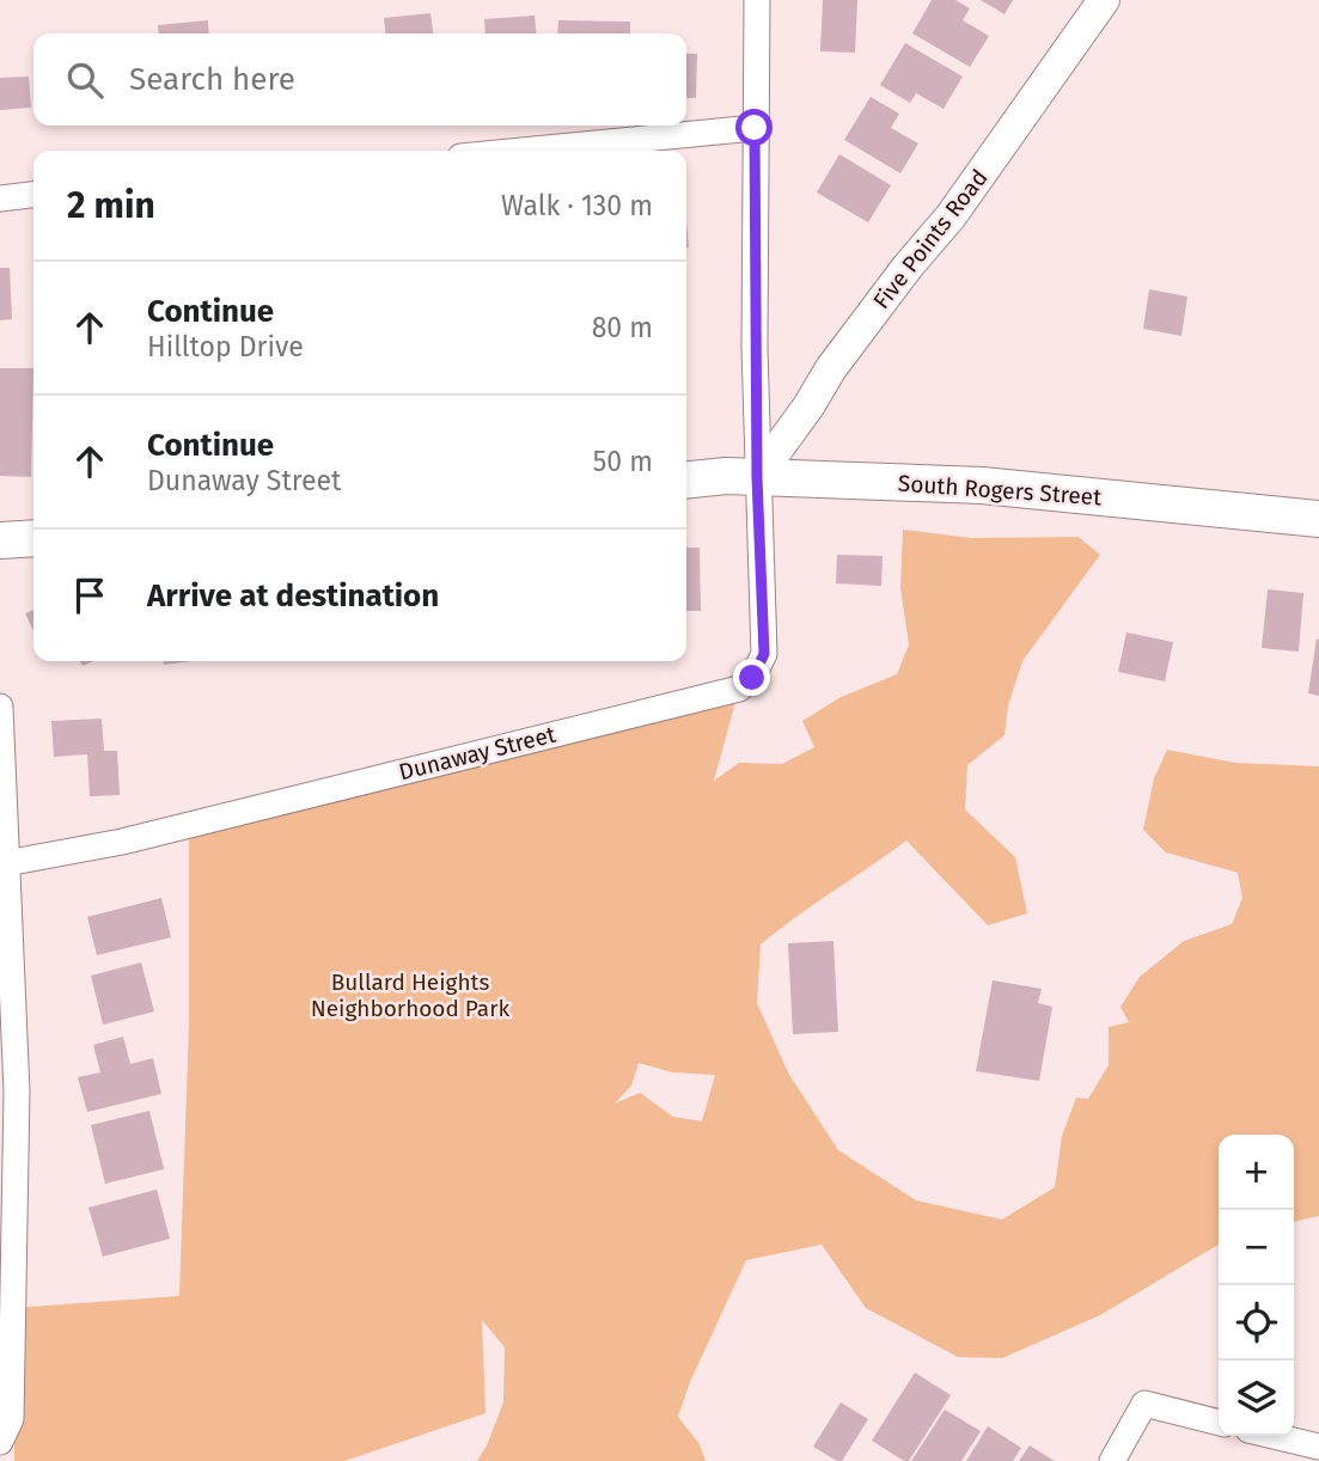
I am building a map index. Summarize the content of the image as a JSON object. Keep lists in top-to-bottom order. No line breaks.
{"streets":{"main road":["South Rogers Street"],"street":["Five Points Road","Dunaway Street"]},"crossings":[["Five Points Road","South Rogers Street"],["Five Points Road","Dunaway Street"],["South Rogers Street","Dunaway Street"]],"parks":["Bullard Heights Neighborhood Park"],"page":{"search":"Search here","heading":["2 min","Walk · 130 m"],"list":[["Continue","Hilltop Drive","80 m"],["Continue","Dunaway Street","50 m"],"Arrive at destination"],"map_buttons":["+","−"]}}
